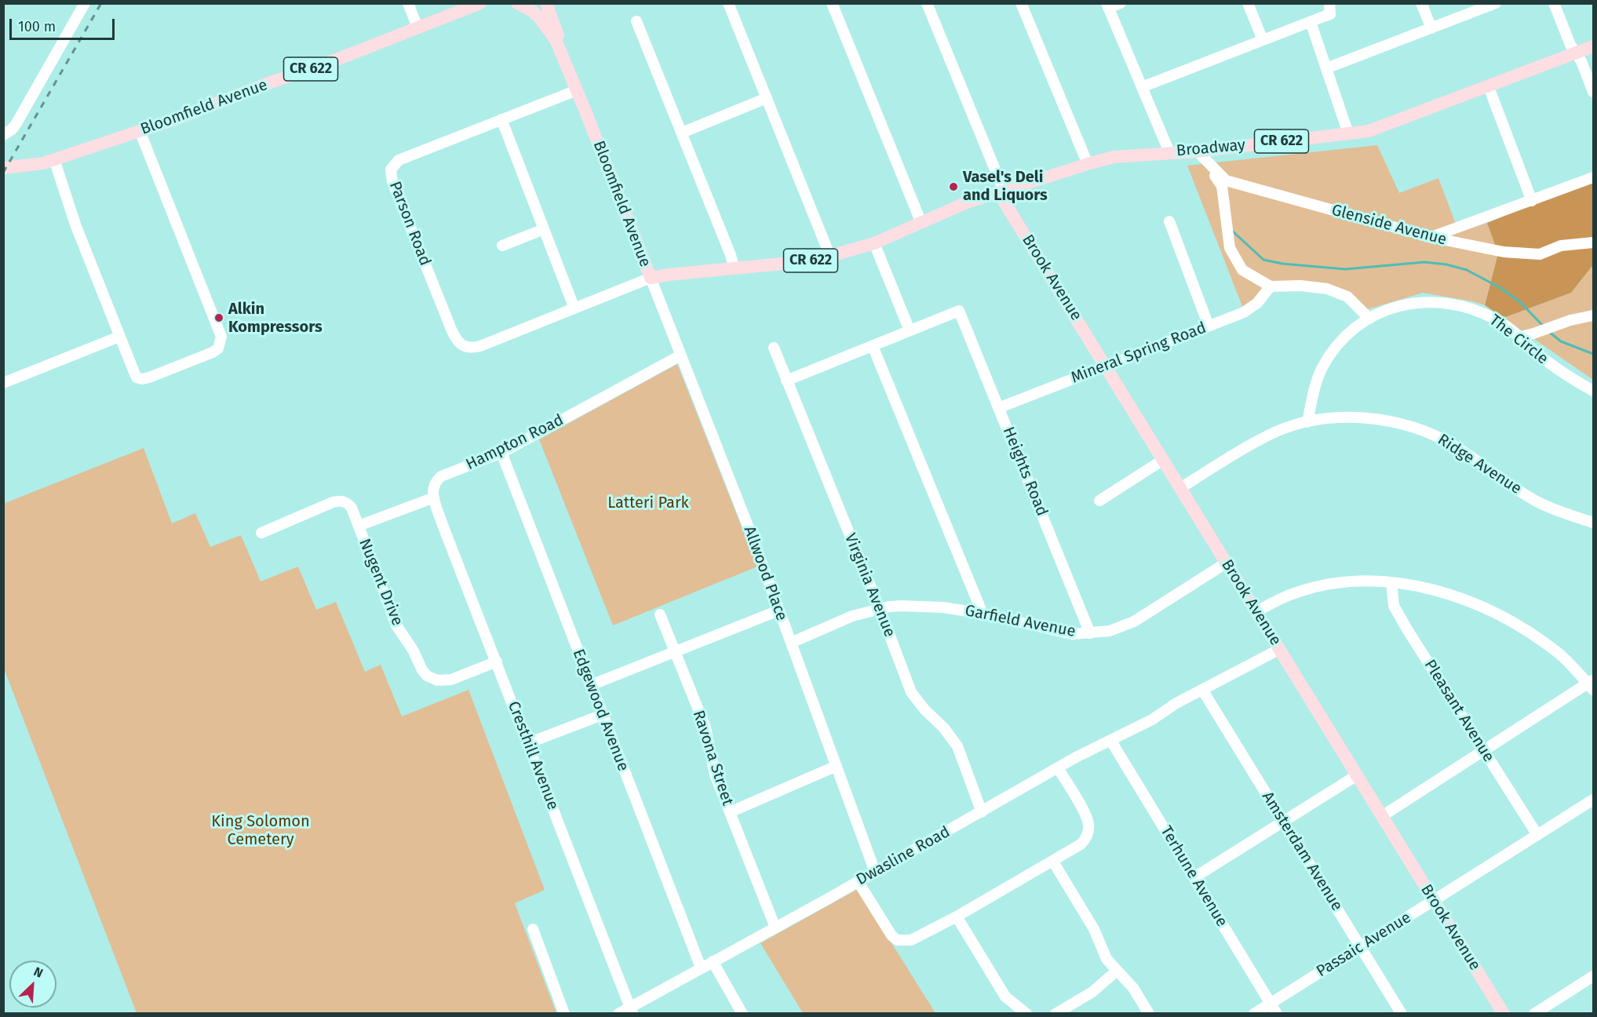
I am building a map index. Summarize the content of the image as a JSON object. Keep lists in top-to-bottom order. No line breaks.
{"streets":{"main road":["CR 622","Bloomfield Avenue","Broadway","Brook Avenue"],"street":["Parson Road","Glenside Avenue","The Circle","Mineral Spring Road","Hampton Road","Ridge Avenue","Heights Road","Allwood Place","Nugent Drive","Virginia Avenue","Garfield Avenue","Edgewood Avenue","Pleasant Avenue","Cresthill Avenue","Ravona Street","Amsterdam Avenue","Dwasline Road","Terhune Avenue","Passaic Avenue"]},"crossings":[["Bloomfield Avenue","Broadway"],["Bloomfield Avenue","Parson Road"],["Bloomfield Avenue","Allwood Place"],["Broadway","Glenside Avenue"],["Broadway","Brook Avenue"],["Brook Avenue","Mineral Spring Road"],["Brook Avenue","Ridge Avenue"],["Brook Avenue","Garfield Avenue"],["Brook Avenue","Dwasline Road"],["Brook Avenue","Passaic Avenue"],["The Circle","Ridge Avenue"],["Mineral Spring Road","Heights Road"],["Hampton Road","Allwood Place"],["Hampton Road","Edgewood Avenue"],["Hampton Road","Cresthill Avenue"],["Heights Road","Garfield Avenue"],["Allwood Place","Garfield Avenue"],["Allwood Place","Dwasline Road"],["Nugent Drive","Cresthill Avenue"],["Virginia Avenue","Garfield Avenue"],["Virginia Avenue","Dwasline Road"],["Edgewood Avenue","Dwasline Road"],["Pleasant Avenue","Passaic Avenue"],["Cresthill Avenue","Dwasline Road"],["Ravona Street","Dwasline Road"],["Amsterdam Avenue","Dwasline Road"],["Amsterdam Avenue","Passaic Avenue"],["Dwasline Road","Terhune Avenue"],["Terhune Avenue","Passaic Avenue"]],"parks":["Latteri Park","King Solomon Cemetery"],"places":["Vasel's Deli and Liquors","Alkin Kompressors"],"scale_bar":"100 m","north":"top right"}
